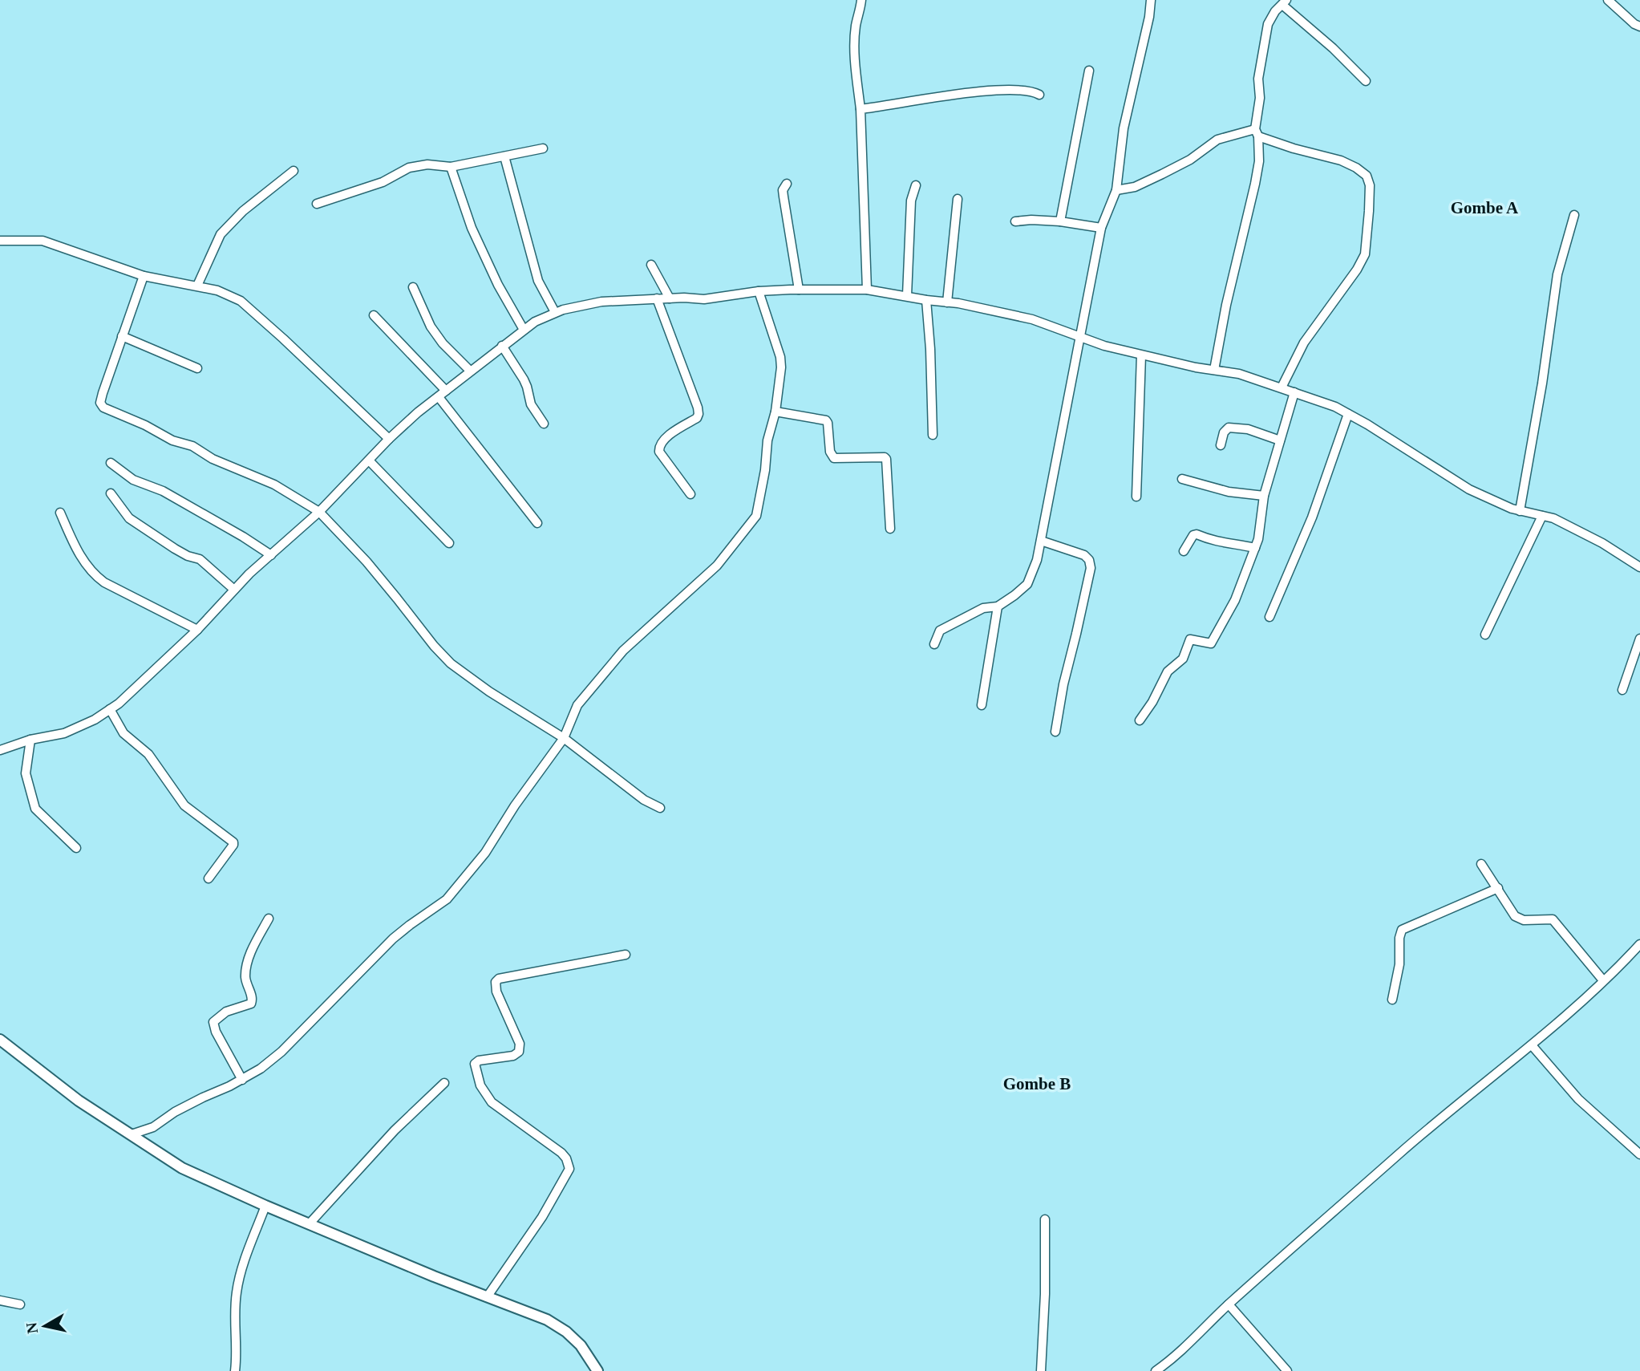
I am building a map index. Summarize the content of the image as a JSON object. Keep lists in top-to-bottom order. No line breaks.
{"districts":["Gombe A","Gombe B"],"north":"left"}
